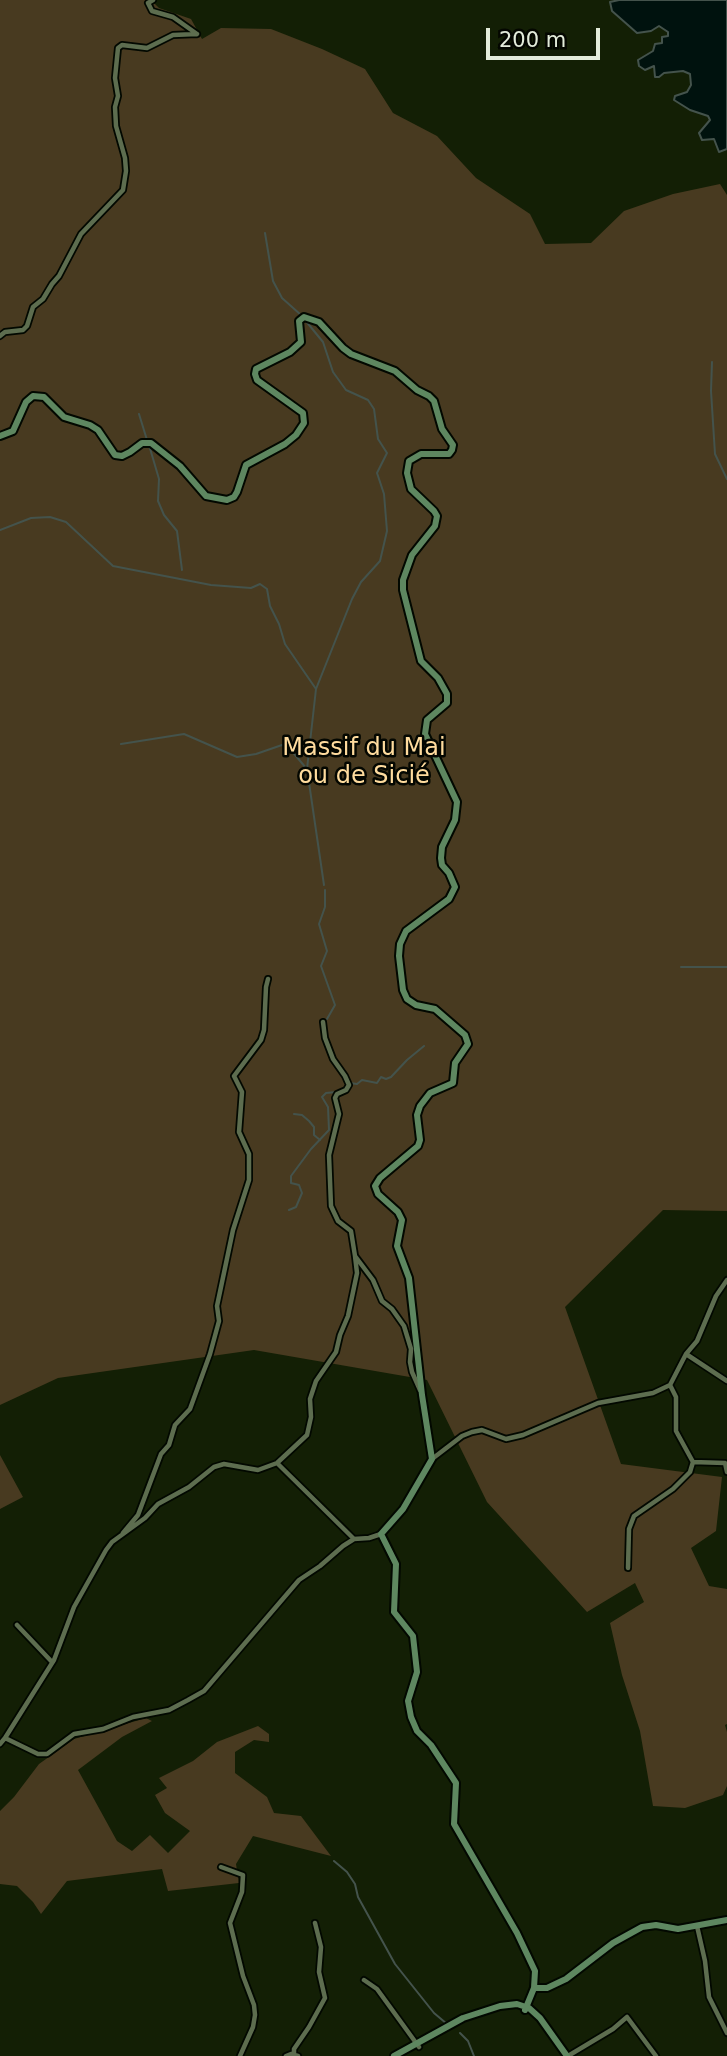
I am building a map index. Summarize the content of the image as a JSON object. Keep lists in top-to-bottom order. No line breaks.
{"parks":["Massif du Mai ou de Sicié"],"scale_bar":"200 m"}
